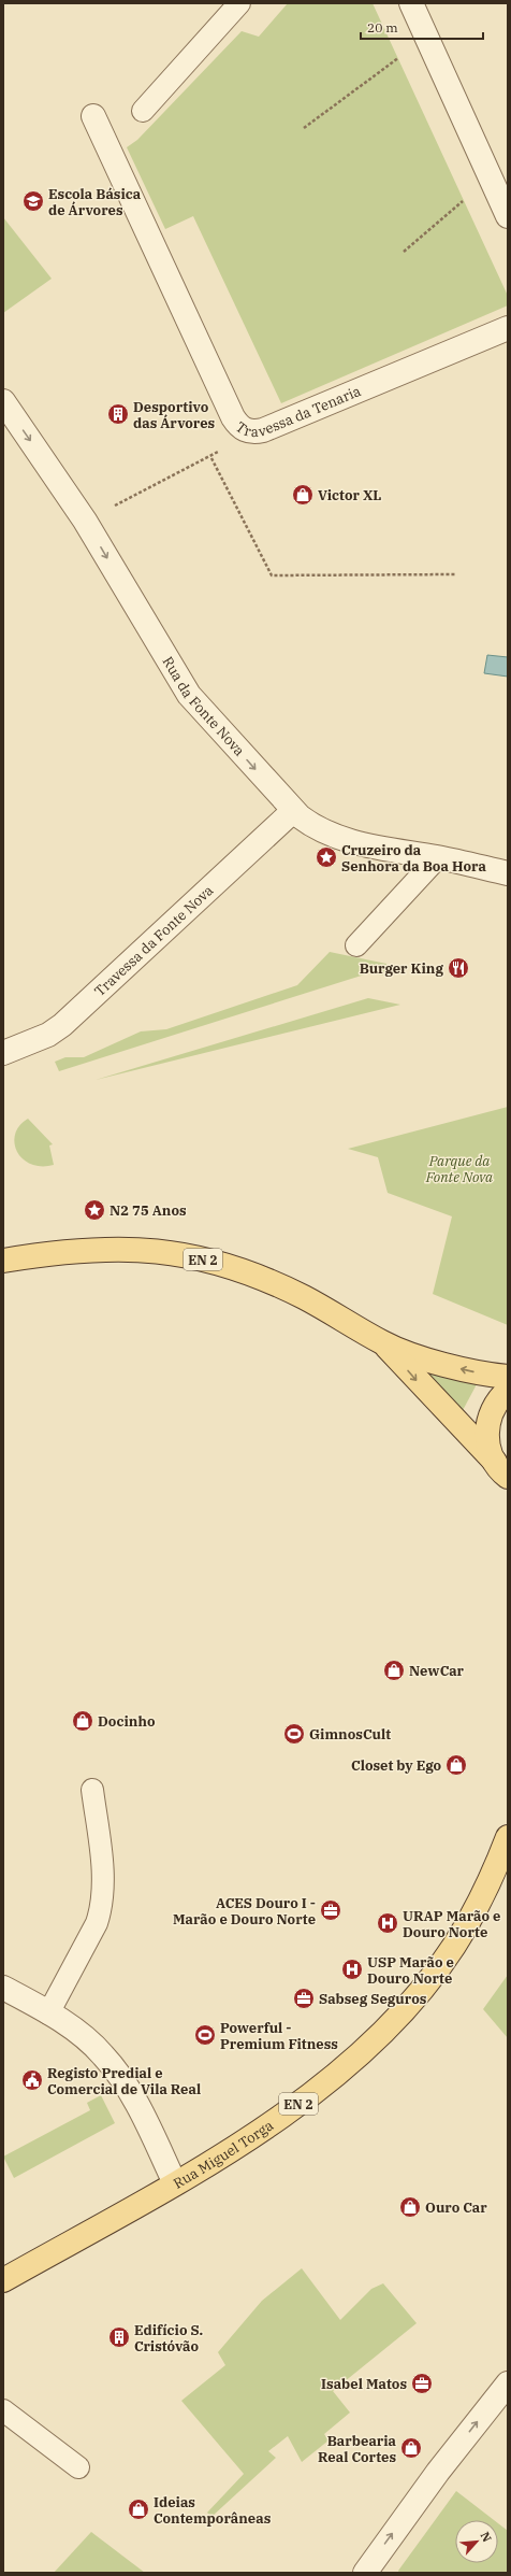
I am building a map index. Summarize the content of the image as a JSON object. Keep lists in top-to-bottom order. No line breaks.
{"streets":{"main road":["EN 2","Rua Miguel Torga"],"street":["Travessa da Tenaria","Rua da Fonte Nova","Travessa da Fonte Nova"]},"crossings":[["Rua da Fonte Nova","Travessa da Fonte Nova"]],"one_way":["Rua da Fonte Nova"],"parks":["Parque da Fonte Nova"],"places":{"school or university":["Escola Básica de Árvores"],"building":["Desportivo das Árvores","Edifício S. Cristóvão"],"shop":["Victor XL","NewCar","Docinho","Closet by Ego","Ouro Car","Barbearia Real Cortes","Ideias Contemporâneas"],"place":["Cruzeiro da Senhora da Boa Hora","N2 75 Anos"],"restaurant":["Burger King"],"sports":["GimnosCult","Powerful - Premium Fitness"],"office":["ACES Douro I - Marão e Douro Norte","Sabseg Seguros","Isabel Matos"],"hospital":["URAP Marão e Douro Norte","USP Marão e Douro Norte"],"public building":["Registo Predial e Comercial de Vila Real"]},"scale_bar":"20 m","north":"top right"}
